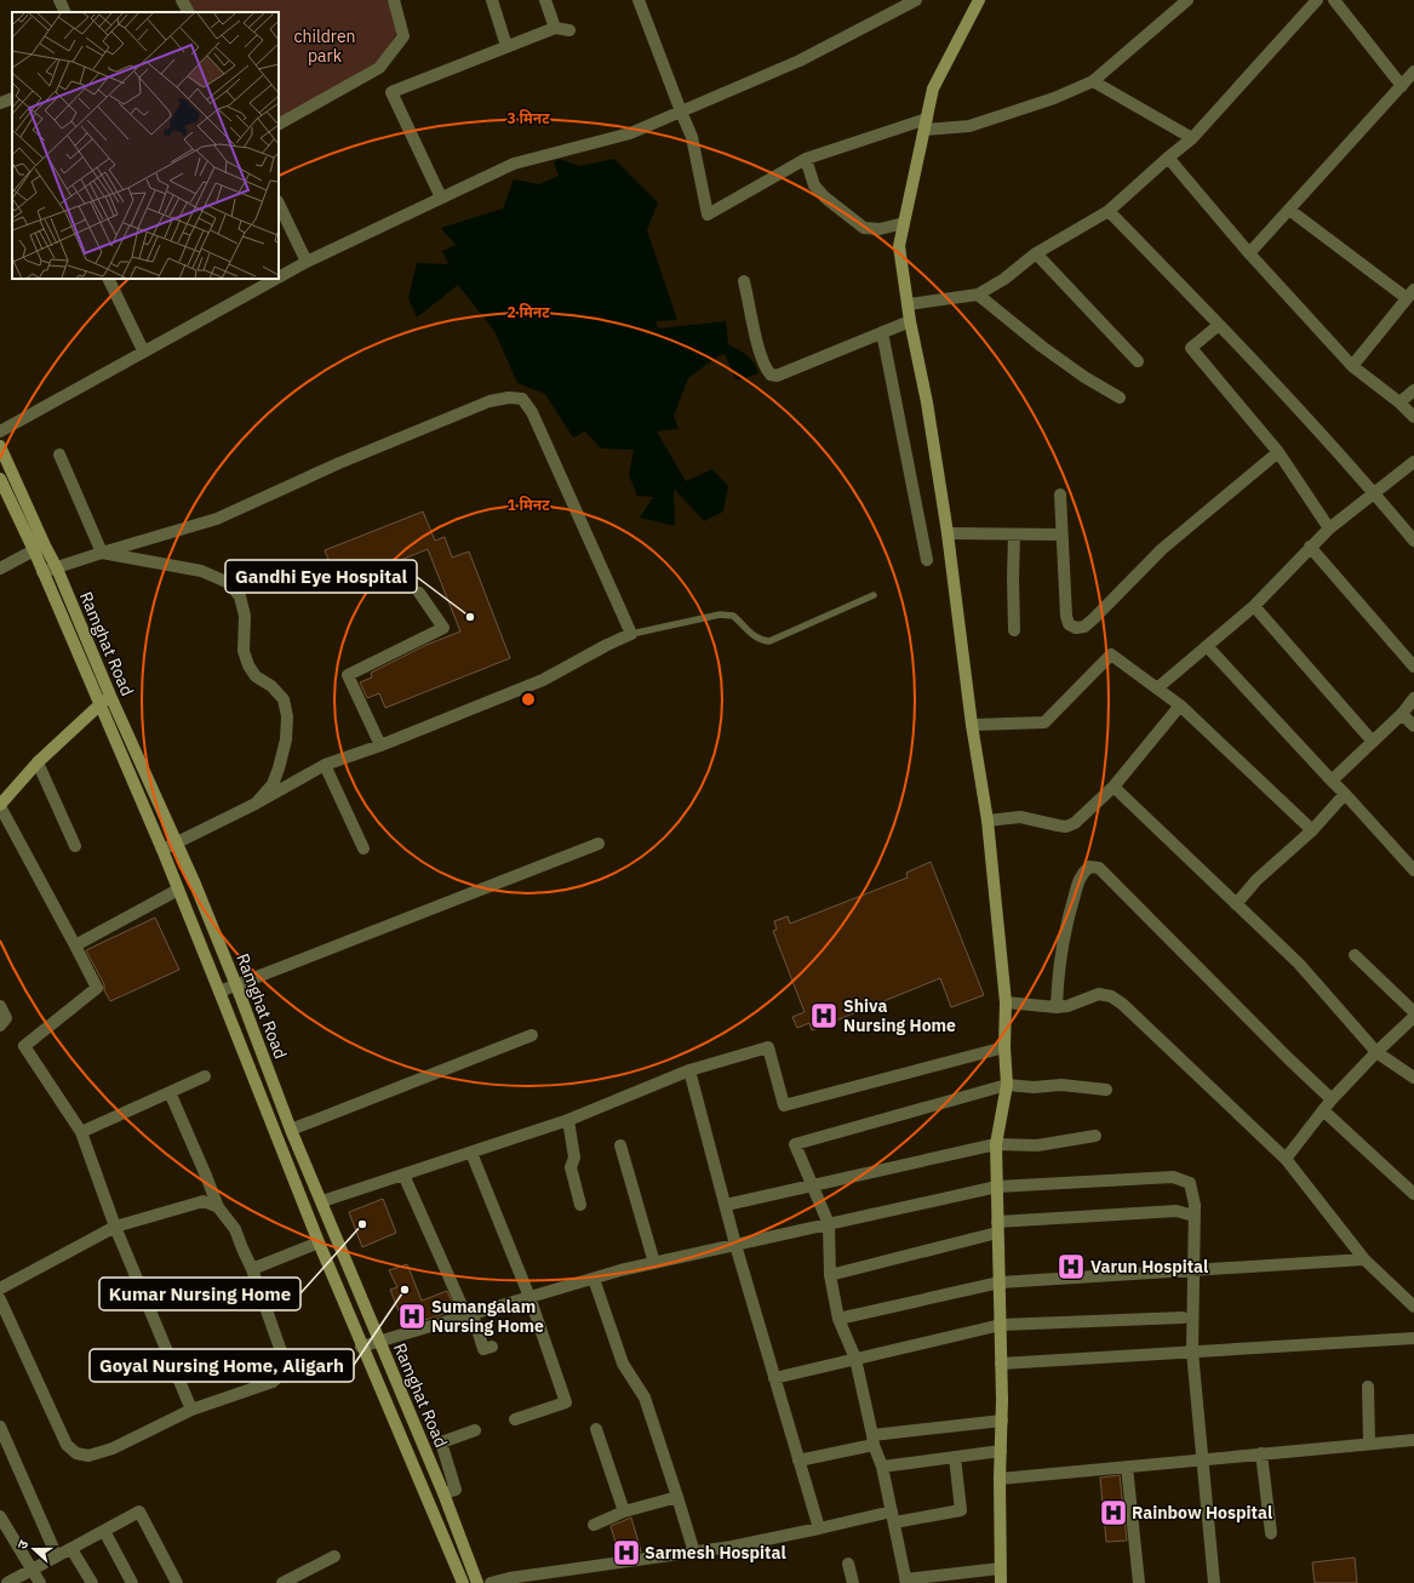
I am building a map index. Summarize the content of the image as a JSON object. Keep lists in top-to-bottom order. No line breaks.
{"streets":{"main road":["Ramghat Road"]},"parks":["children park"],"places":{"other":["Gandhi Eye Hospital","Kumar Nursing Home","Goyal Nursing Home, Aligarh"],"hospital":["Shiva Nursing Home","Varun Hospital","Sumangalam Nursing Home","Rainbow Hospital","Sarmesh Hospital"]},"north":"left","rings":["3 मिनट","2 मिनट","1 मिनट"]}
